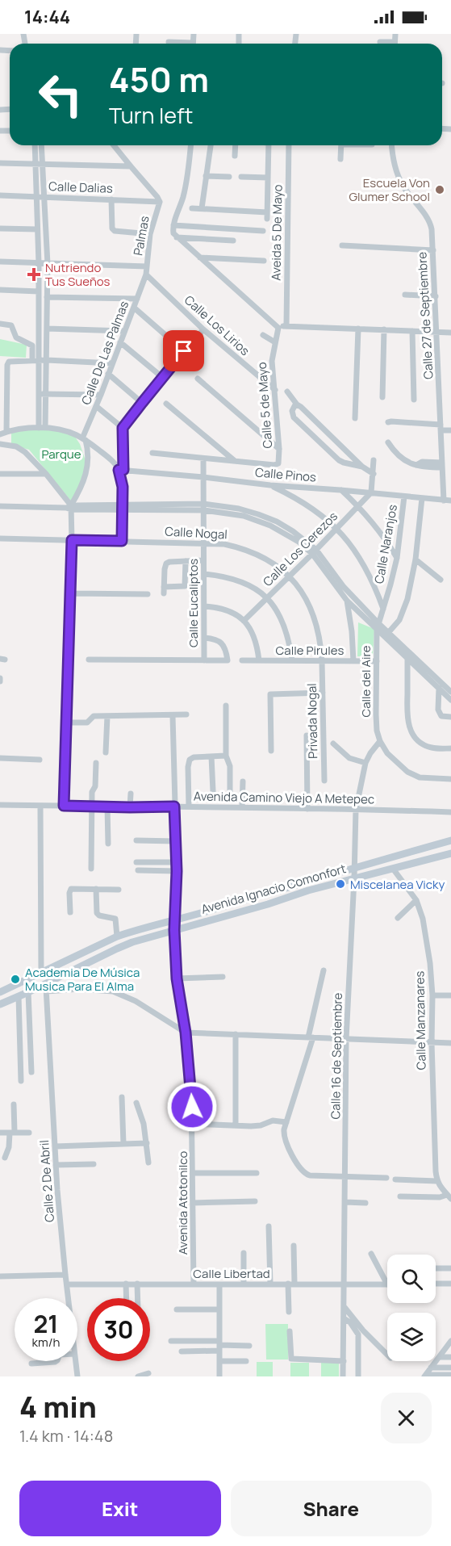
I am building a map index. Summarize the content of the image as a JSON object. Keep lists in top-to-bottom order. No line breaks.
{"streets":{"main road":["Avenida Ignacio Comonfort"],"street":["Calle Dalias","Aveida 5 De Mayo","Palmas","Calle 27 de Septiembre","Calle Los Lirios","Calle De Las Palmas","Calle 5 de Mayo","Calle Pinos","Calle Nogal","Calle Naranjos","Calle Los Cerezos","Calle Eucaliptos","Calle Pirules","Calle del Aire","Privada Nogal","Avenida Camino Viejo A Metepec","Calle Manzanares","Calle 16 de Septiembre","Calle 2 De Abril","Avenida Atotonilco","Calle Libertad"]},"crossings":[["Calle Dalias","Palmas"],["Palmas","Calle Los Lirios"],["Palmas","Calle De Las Palmas"],["Calle 27 de Septiembre","Calle Pinos"],["Calle Los Lirios","Calle De Las Palmas"],["Calle Los Lirios","Calle 5 de Mayo"],["Calle Pinos","Calle Naranjos"],["Calle Pinos","Calle Los Cerezos"],["Calle Pinos","Calle Eucaliptos"],["Calle Nogal","Calle Los Cerezos"],["Calle Nogal","Calle Eucaliptos"],["Calle Nogal","Calle Pirules"],["Calle Nogal","Privada Nogal"],["Calle Naranjos","Calle del Aire"],["Calle Pirules","Calle del Aire"],["Calle Pirules","Privada Nogal"],["Calle del Aire","Calle 16 de Septiembre"],["Avenida Camino Viejo A Metepec","Calle 16 de Septiembre"],["Avenida Camino Viejo A Metepec","Avenida Atotonilco"],["Avenida Ignacio Comonfort","Calle Manzanares"],["Avenida Ignacio Comonfort","Calle 16 de Septiembre"],["Avenida Ignacio Comonfort","Calle 2 De Abril"],["Avenida Ignacio Comonfort","Avenida Atotonilco"],["Calle 16 de Septiembre","Calle Libertad"],["Calle 2 De Abril","Calle Libertad"],["Avenida Atotonilco","Calle Libertad"]],"parks":["Parque"],"places":{"other":["Escuela Von Glumer School","Miscelanea Vicky","Academia De Música Musica Para El Alma"],"health":["Nutriendo Tus Sueños"]},"page":{"status":"14:44","turn":["450 m","Turn left"],"speed":"21 km/h","limit":"30","heading":["4 min","1.4 km · 14:48"],"buttons":["Exit","Share"]}}
